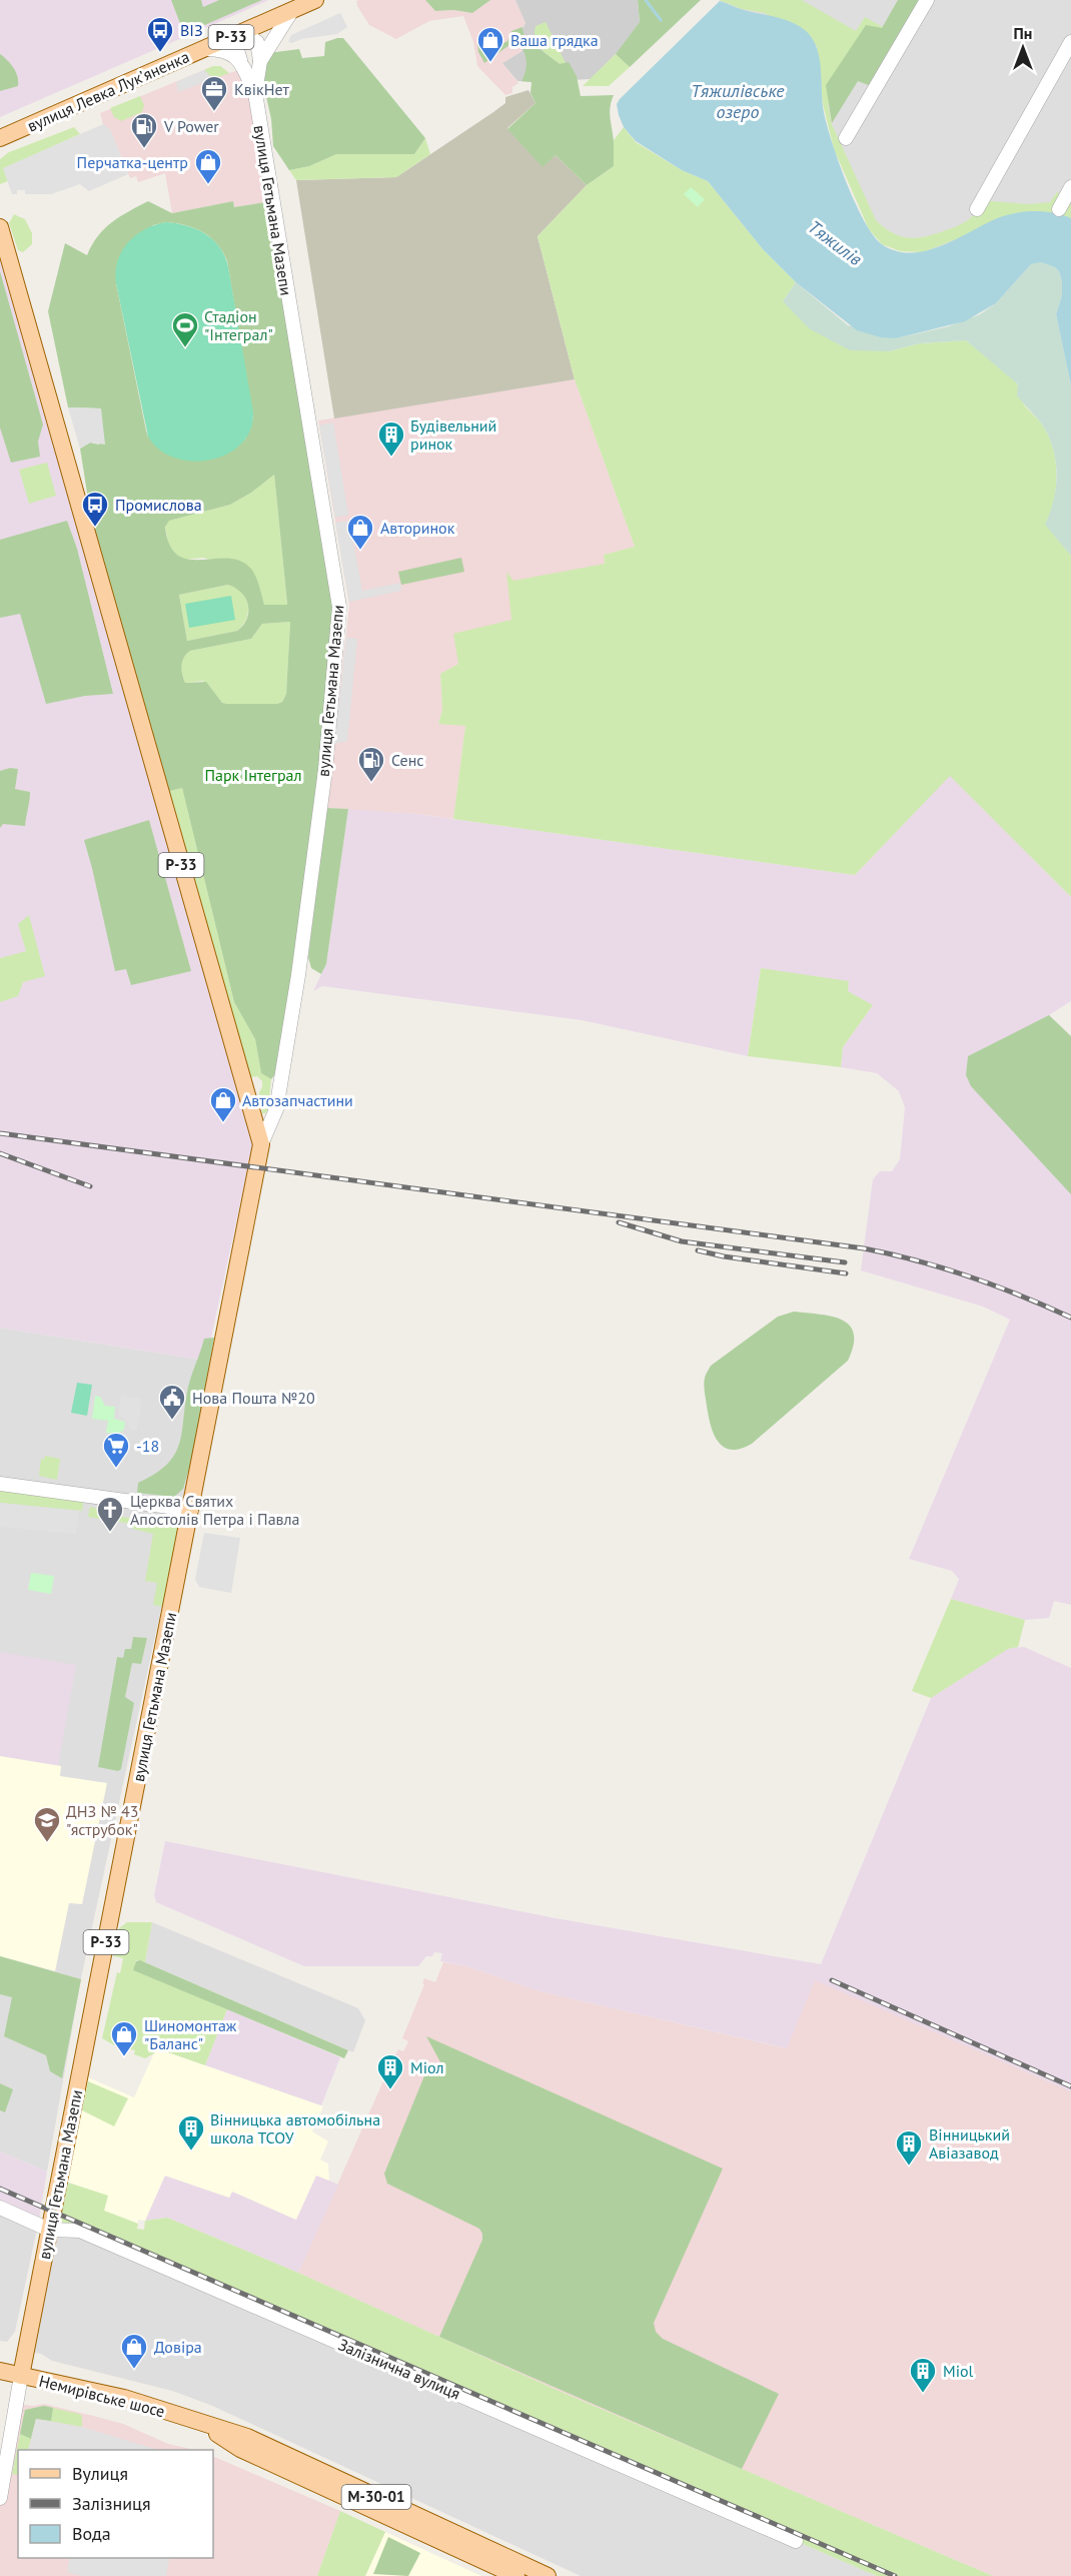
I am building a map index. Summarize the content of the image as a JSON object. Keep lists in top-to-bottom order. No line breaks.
{"streets":{"main road":["Р-33","вулиця Левка Лукʼяненка","вулиця Гетьмана Мазепи","Немирівське шосе","М-30-01"],"street":["Залізнична вулиця"]},"crossings":[["вулиця Гетьмана Мазепи","Залізнична вулиця"],["вулиця Гетьмана Мазепи","Немирівське шосе"]],"water":["Тяжилівське озеро","Тяжилів"],"parks":["Парк Інтеграл"],"places":{"bus stop":["ВІЗ","Промислова"],"shop":["Ваша грядка","Перчатка-центр","Авторинок","Автозапчастини","Шиномонтаж \"Баланс\"","Довіра"],"office":["КвікНет"],"fuel station":["V Power","Сенс"],"sports":["Стадіон \"Інтеграл\""],"building":["Будівельний ринок","Міол","Вінницька автомобільна школа ТСОУ","Вінницький Авіазавод","Miol"],"public building":["Нова Пошта №20"],"supermarket":["-18"],"church":["Церква Святих Апостолів Петра і Павла"],"school or university":["ДНЗ № 43 \"яструбок\""]},"legend":["Вулиця","Залізниця","Вода"],"north":"top"}
